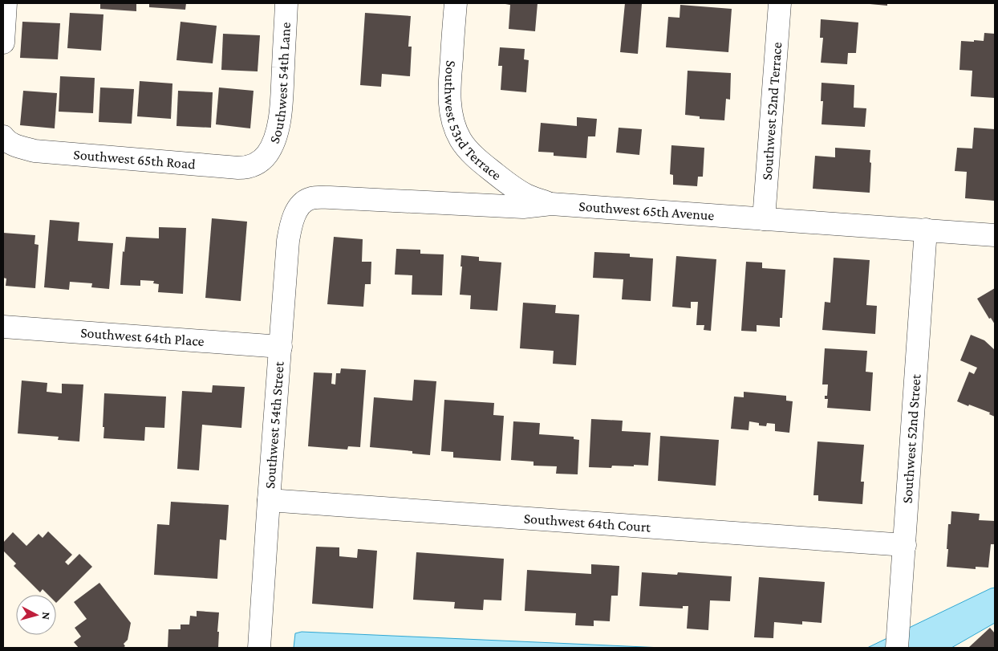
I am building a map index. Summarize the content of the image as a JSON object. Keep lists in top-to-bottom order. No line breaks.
{"streets":{"street":["Southwest 54th Lane","Southwest 52nd Terrace","Southwest 53rd Terrace","Southwest 65th Road","Southwest 65th Avenue","Southwest 64th Place","Southwest 54th Street","Southwest 52nd Street","Southwest 64th Court"]},"crossings":[["Southwest 54th Lane","Southwest 65th Road"],["Southwest 52nd Terrace","Southwest 65th Avenue"],["Southwest 53rd Terrace","Southwest 65th Avenue"],["Southwest 65th Avenue","Southwest 54th Street"],["Southwest 65th Avenue","Southwest 52nd Street"],["Southwest 64th Place","Southwest 54th Street"],["Southwest 54th Street","Southwest 64th Court"],["Southwest 52nd Street","Southwest 64th Court"]],"north":"right"}
